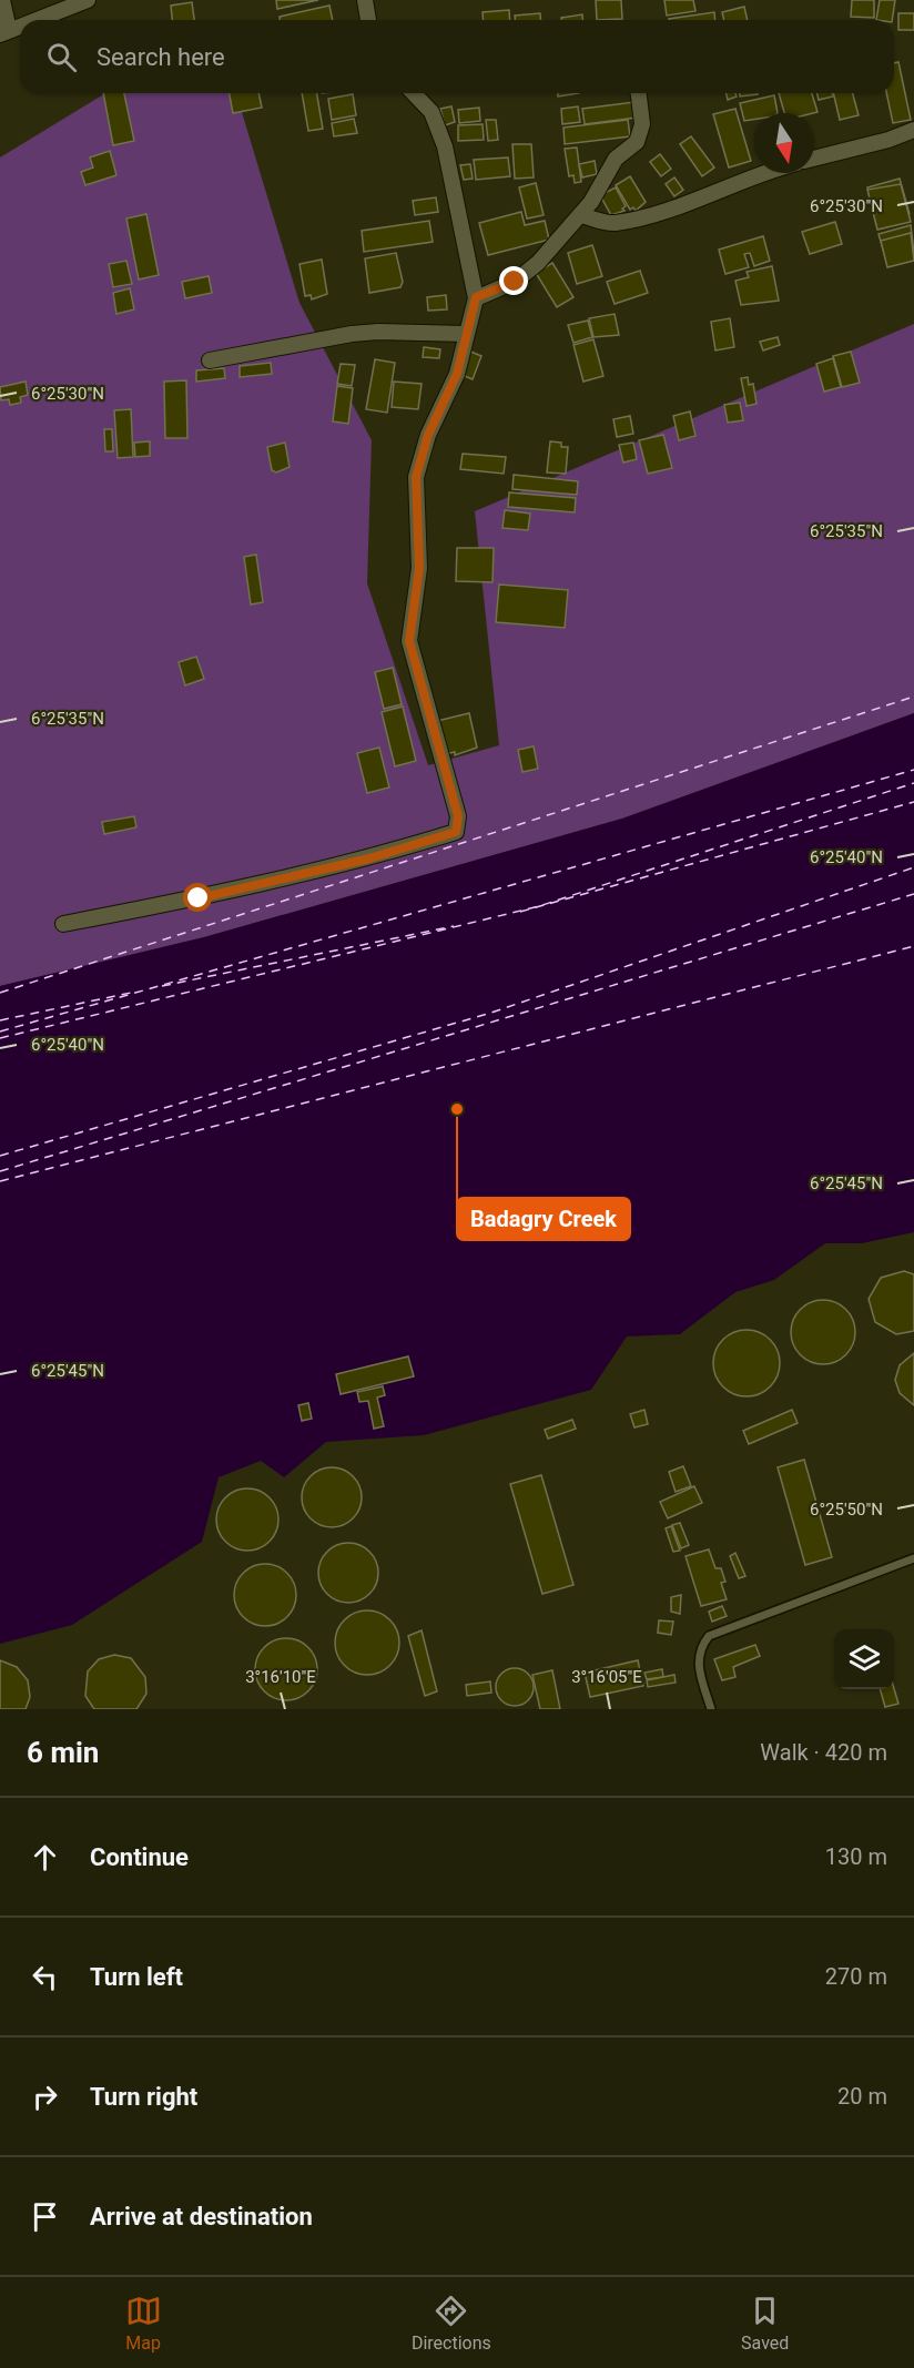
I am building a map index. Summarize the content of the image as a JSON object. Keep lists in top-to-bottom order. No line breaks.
{"places":["Badagry Creek"],"north":"bottom","page":{"search":"Search here","heading":["6 min","Walk · 420 m"],"list":[["Continue","130 m"],["Turn left","270 m"],["Turn right","20 m"],"Arrive at destination"],"nav":["Map","Directions","Saved"]},"coordinates":["6°25'30\"N","6°25'35\"N","6°25'40\"N","6°25'45\"N","6°25'50\"N","3°16'10\"E","3°16'05\"E"]}
